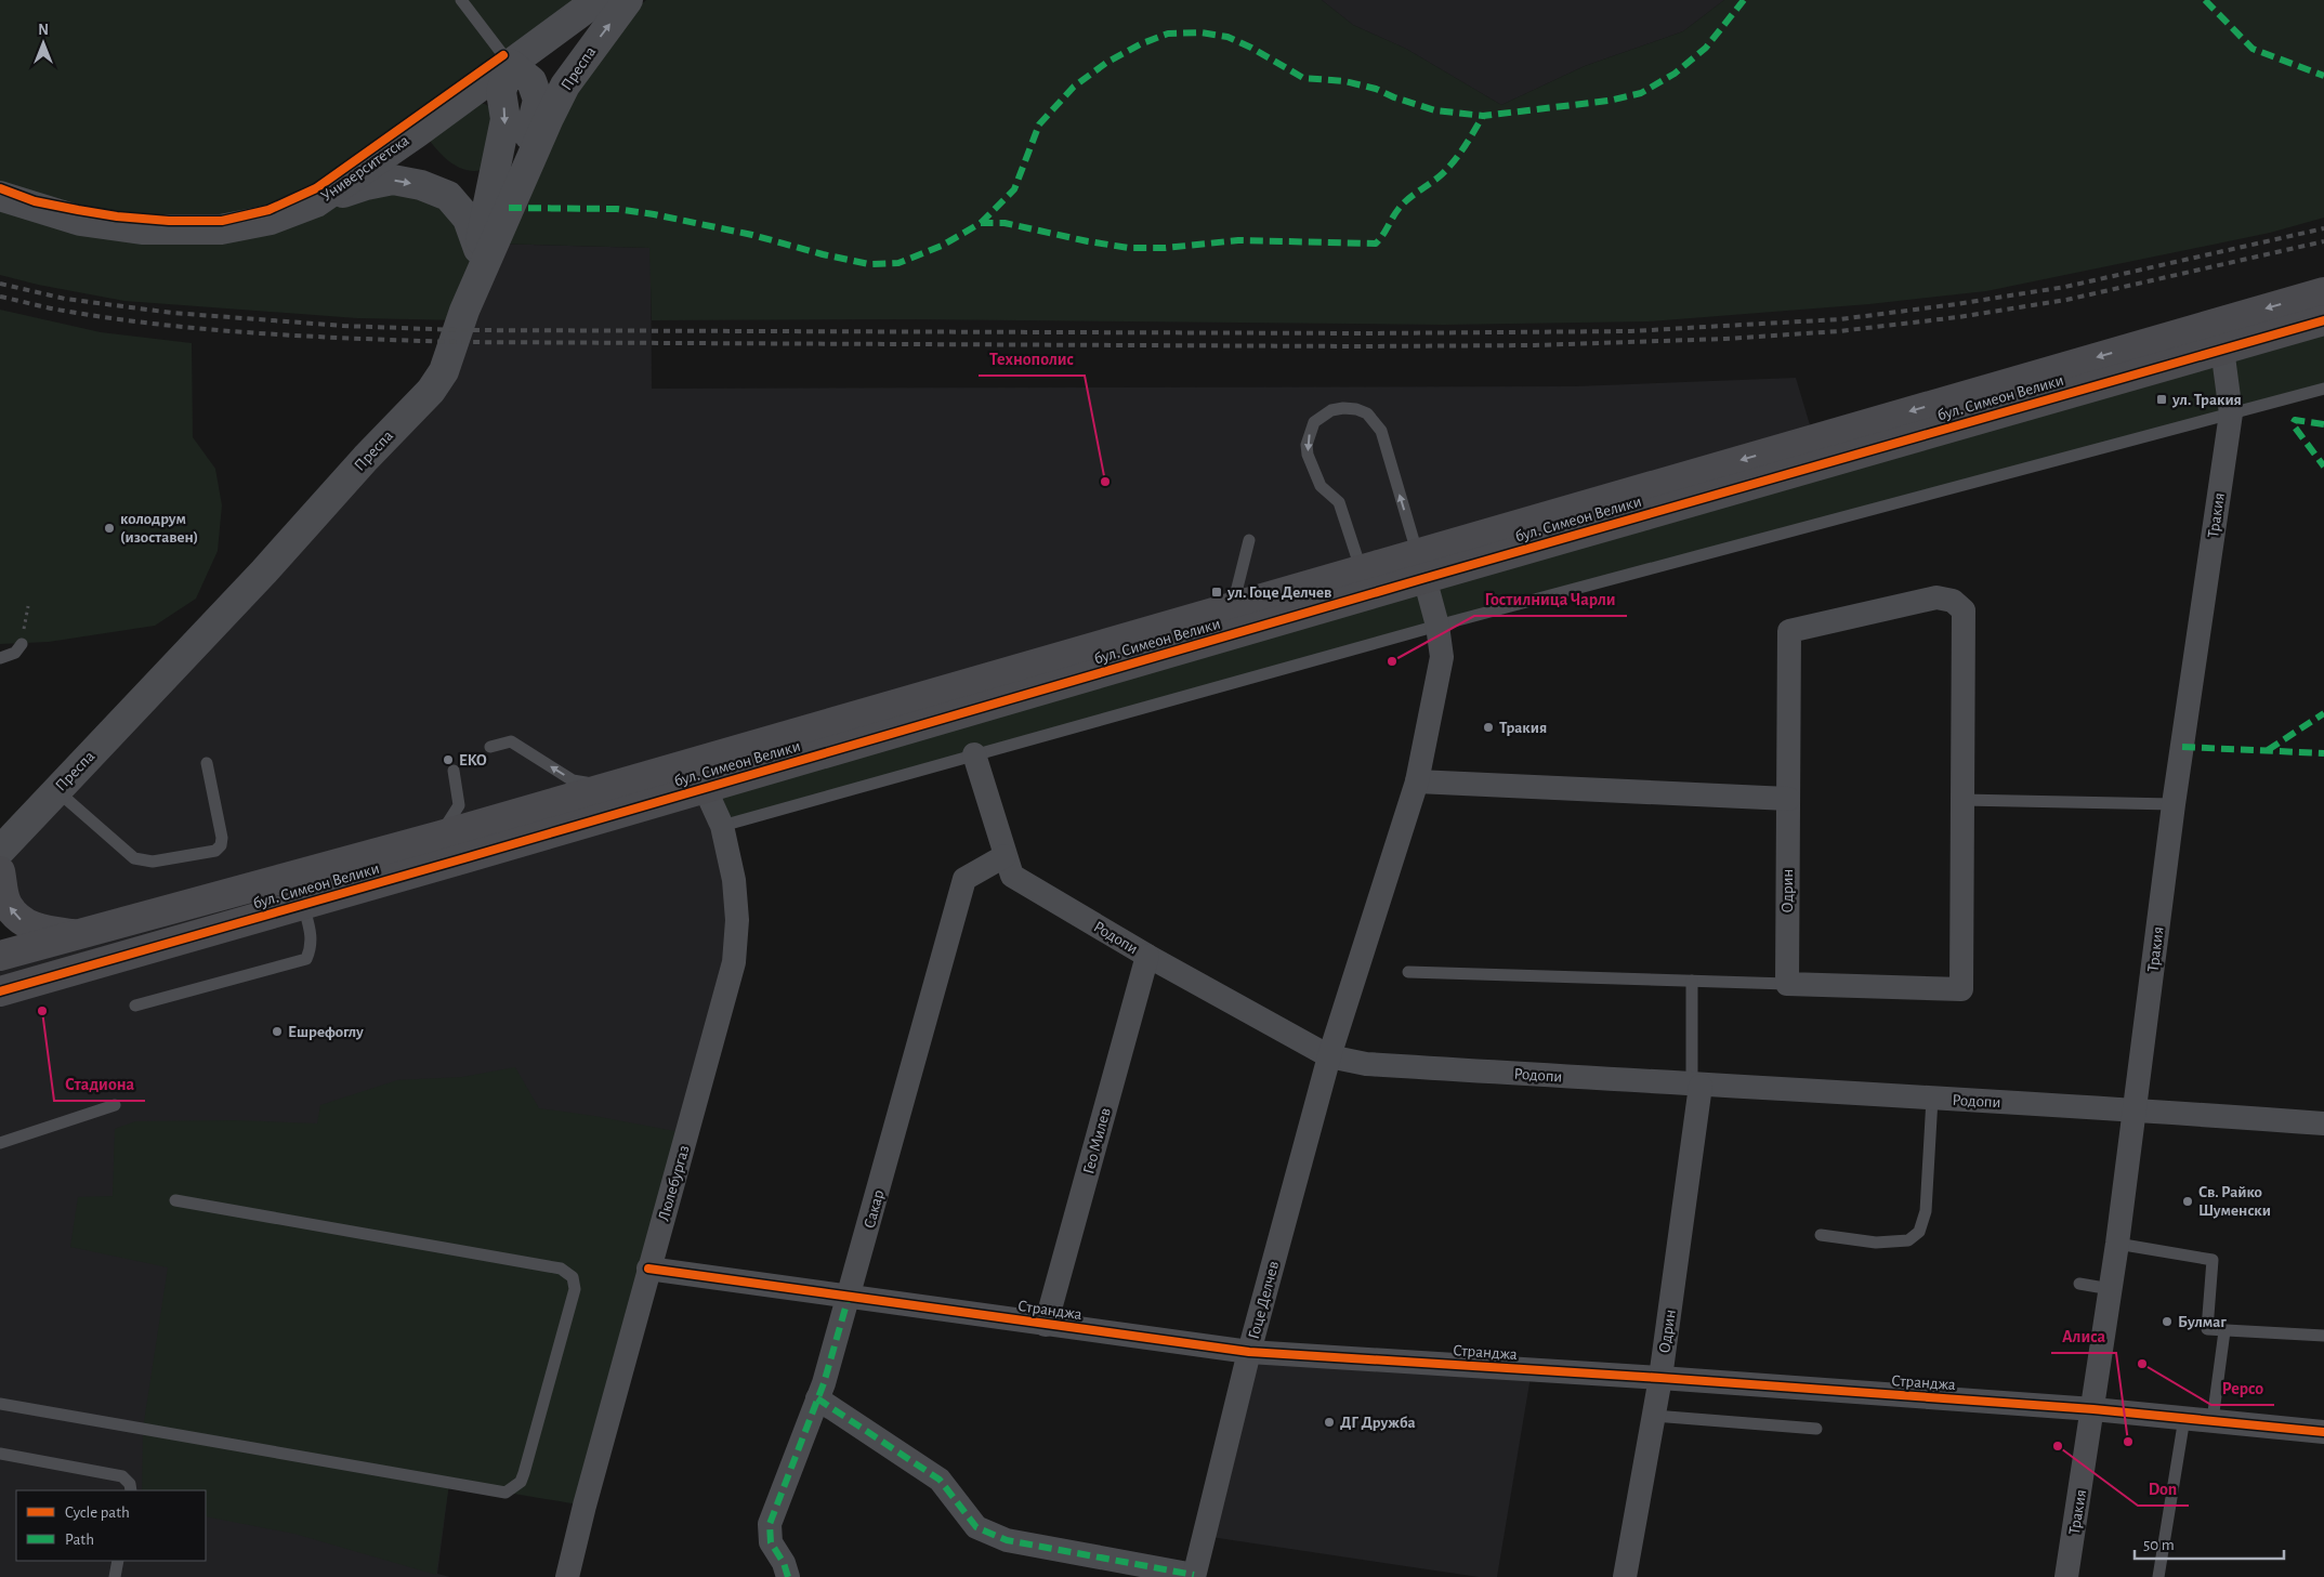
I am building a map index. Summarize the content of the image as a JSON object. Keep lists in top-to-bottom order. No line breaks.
{"streets":{"main road":["бул. Симеон Велики"],"street":["Преспа","Университетска","Тракия","Одрин","Родопи","Гео Милев","Люлебургаз","Сакар","Гоце Делчев","Странджа"]},"crossings":[["бул. Симеон Велики","Тракия"],["бул. Симеон Велики","Люлебургаз"],["бул. Симеон Велики","Гоце Делчев"],["Тракия","Родопи"],["Тракия","Странджа"],["Одрин","Родопи"],["Одрин","Странджа"],["Родопи","Гео Милев"],["Родопи","Сакар"],["Родопи","Гоце Делчев"],["Гео Милев","Странджа"],["Люлебургаз","Странджа"],["Сакар","Странджа"],["Гоце Делчев","Странджа"]],"places":{"transit":["ул. Тракия","ул. Гоце Делчев"],"other":["Технополис","колодрум (изоставен)","Гостилница Чарли","Тракия","EKO","Стадиона","Ешрефоглу","Св. Райко Шуменски","Булмаг","Pepco","ДГ Дружба","Алиса","Don"]},"legend":["Cycle path","Path"],"scale_bar":"50 m","north":"top"}
